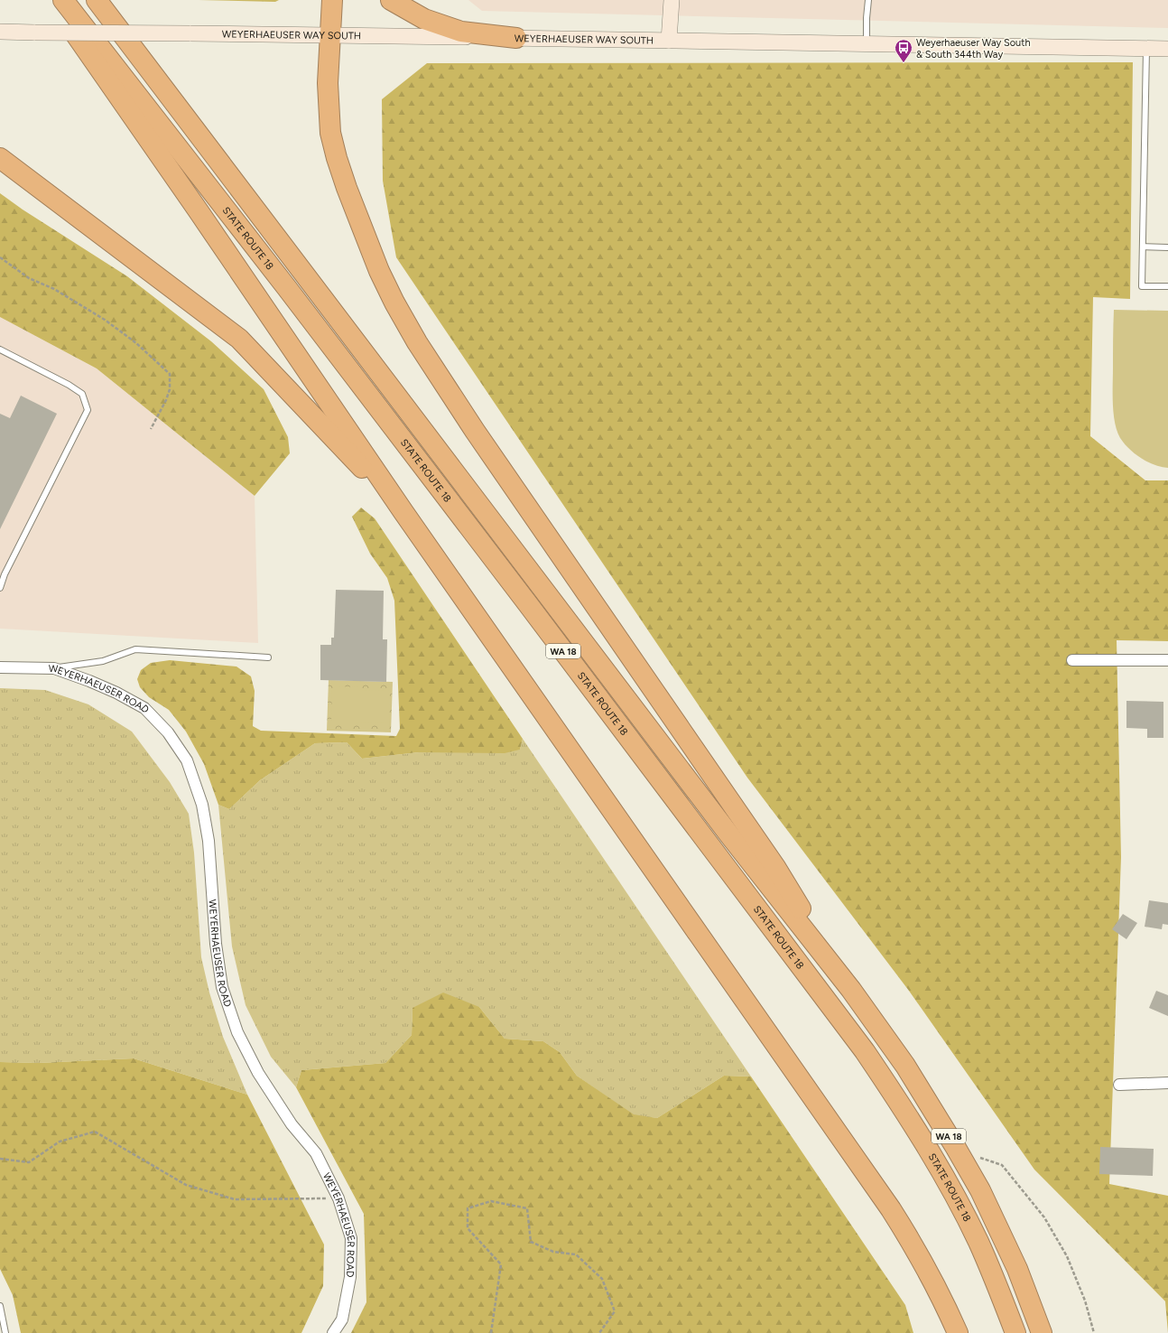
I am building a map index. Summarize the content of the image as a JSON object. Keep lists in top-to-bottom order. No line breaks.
{"streets":{"highway":["STATE ROUTE 18","WA 18"],"street":["WEYERHAEUSER WAY SOUTH","WEYERHAEUSER ROAD"]},"places":{"bus stop":["Weyerhaeuser Way South & South 344th Way"]}}
